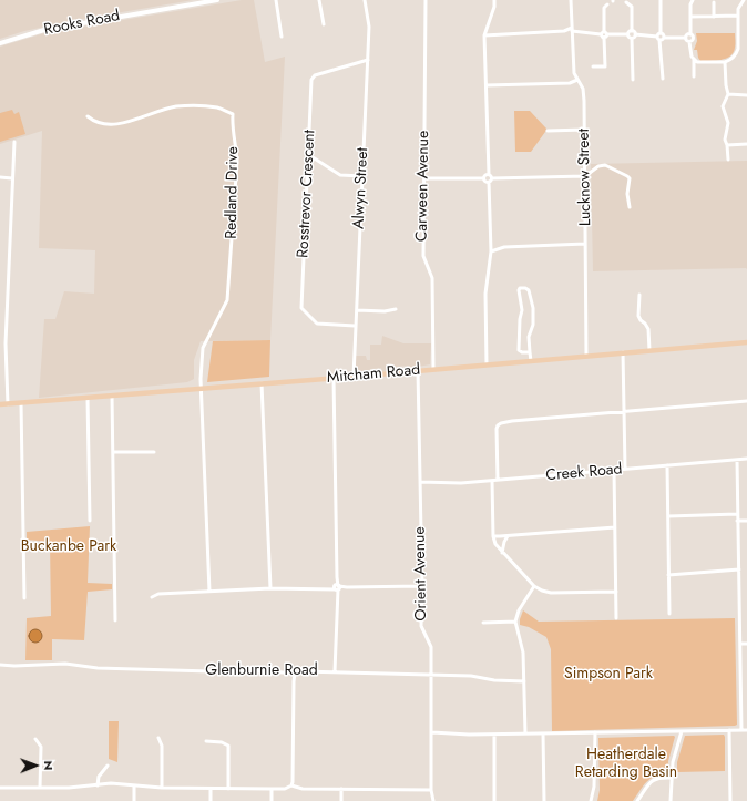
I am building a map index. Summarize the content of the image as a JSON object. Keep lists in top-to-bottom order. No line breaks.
{"streets":{"main road":["Mitcham Road"],"street":["Rooks Road","Lucknow Street","Carween Avenue","Alwyn Street","Redland Drive","Rosstrevor Crescent","Creek Road","Orient Avenue","Glenburnie Road"]},"crossings":[["Lucknow Street","Mitcham Road"],["Carween Avenue","Mitcham Road"],["Alwyn Street","Rosstrevor Crescent"],["Alwyn Street","Mitcham Road"],["Redland Drive","Mitcham Road"],["Mitcham Road","Orient Avenue"],["Creek Road","Orient Avenue"],["Orient Avenue","Glenburnie Road"]],"parks":["Buckanbe Park","Simpson Park","Heatherdale Retarding Basin"],"north":"right"}
